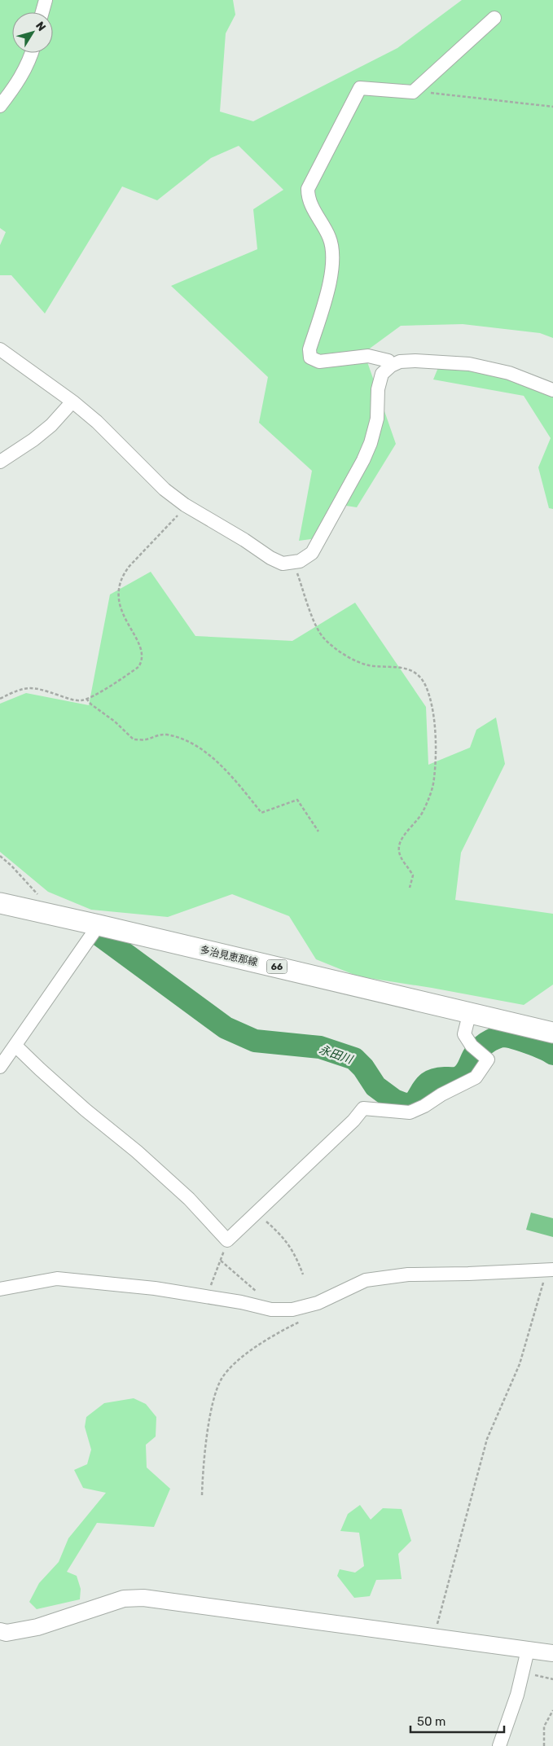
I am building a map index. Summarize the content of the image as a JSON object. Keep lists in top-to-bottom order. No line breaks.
{"streets":{"main road":["多治見恵那線","66"]},"water":["永田川"],"scale_bar":"50 m","north":"top right"}
